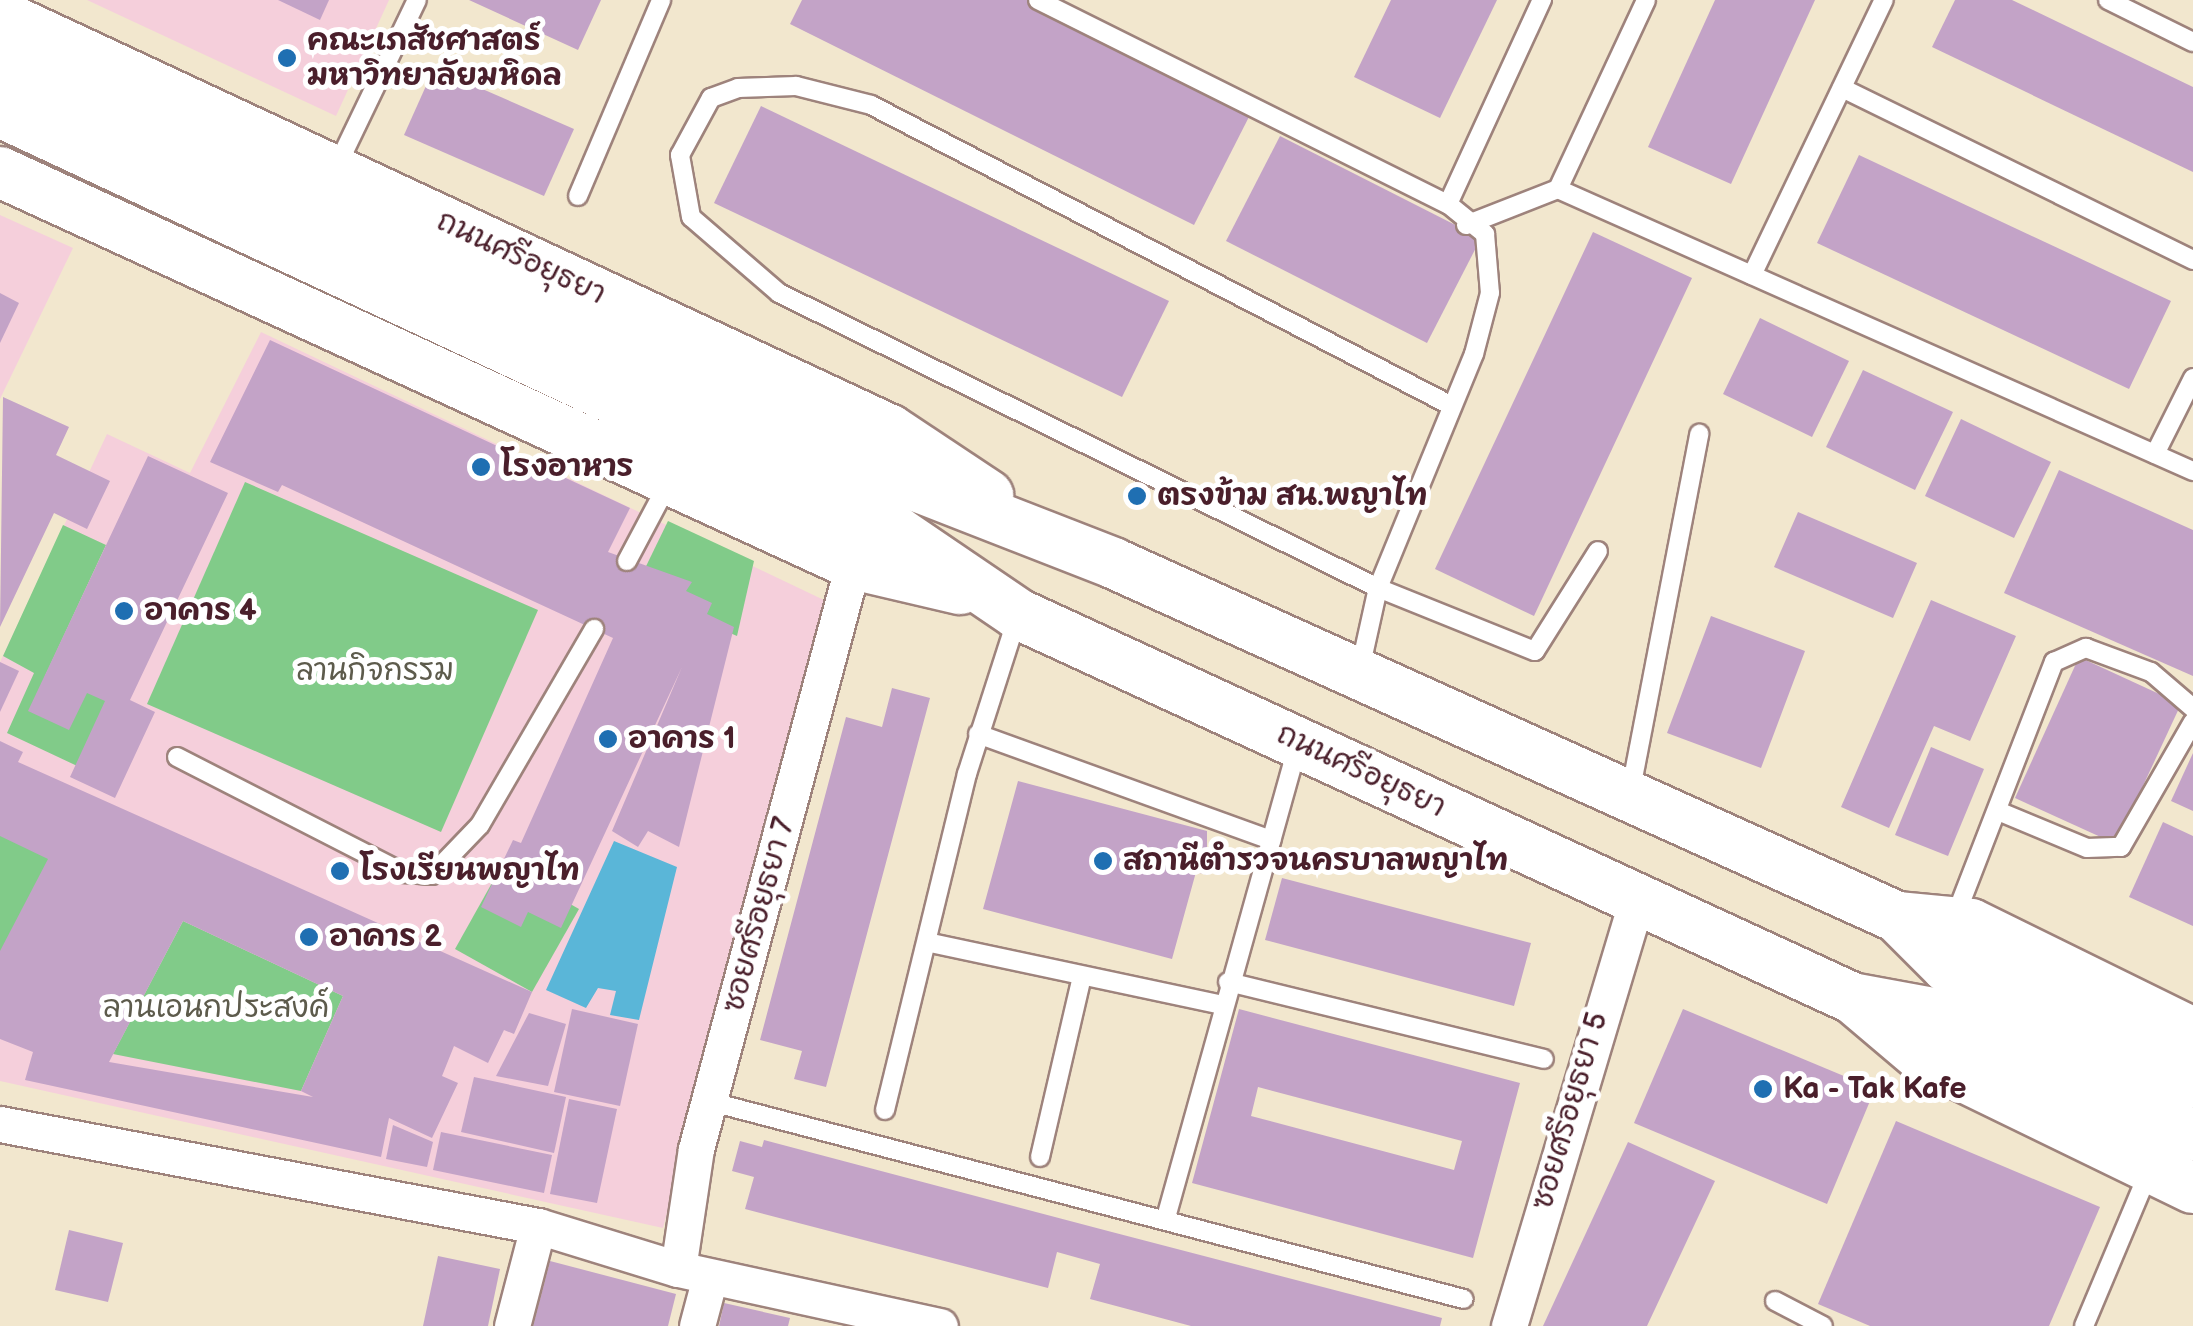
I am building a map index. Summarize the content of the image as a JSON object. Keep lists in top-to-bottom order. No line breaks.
{"streets":{"main road":["ถนนศรีอยุธยา"],"street":["ซอยศรีอยุธยา 7","ซอยศรีอยุธยา 5"]},"crossings":[["ถนนศรีอยุธยา","ซอยศรีอยุธยา 7"],["ถนนศรีอยุธยา","ซอยศรีอยุธยา 5"]],"parks":["ลานกิจกรรม","ลานเอนกประสงค์"],"places":["คณะเภสัชศาสตร์ มหาวิทยาลัยมหิดล","โรงอาหาร","ตรงข้าม สน.พญาไท","อาคาร 4","อาคาร 1","สถานีตำรวจนครบาลพญาไท","โรงเรียนพญาไท","อาคาร 2","Ka - Tak Kafe"]}
